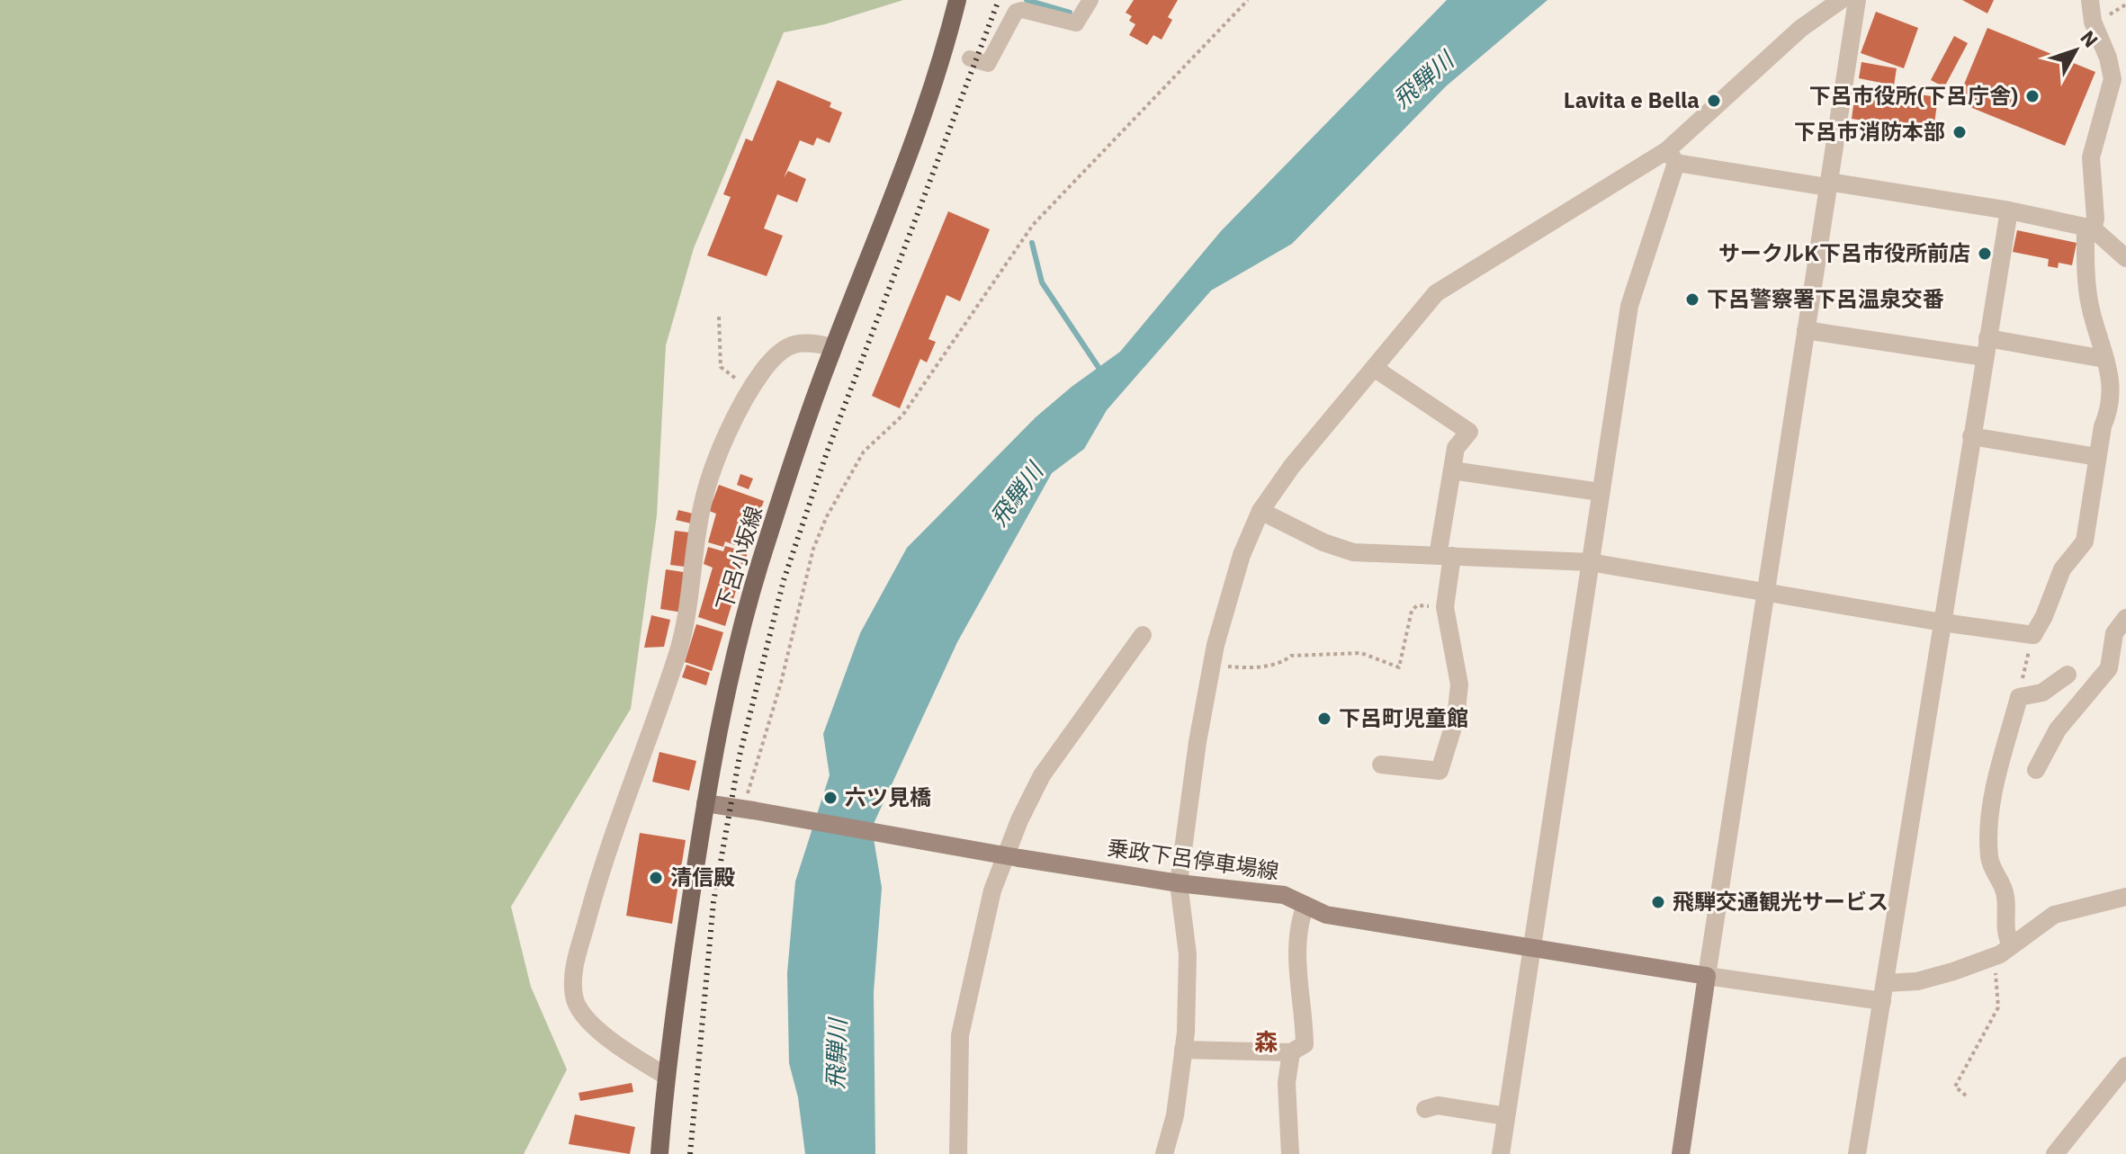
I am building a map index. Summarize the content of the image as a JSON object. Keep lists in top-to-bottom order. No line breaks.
{"streets":{"main road":["下呂小坂線","乗政下呂停車場線"]},"crossings":[["下呂小坂線","乗政下呂停車場線"]],"districts":["森"],"water":["飛騨川"],"places":["下呂市役所(下呂庁舎)","Lavita e Bella","下呂市消防本部","サークルK下呂市役所前店","下呂警察署下呂温泉交番","下呂町児童館","六ツ見橋","清信殿","飛騨交通観光サービス"],"north":"top right"}
